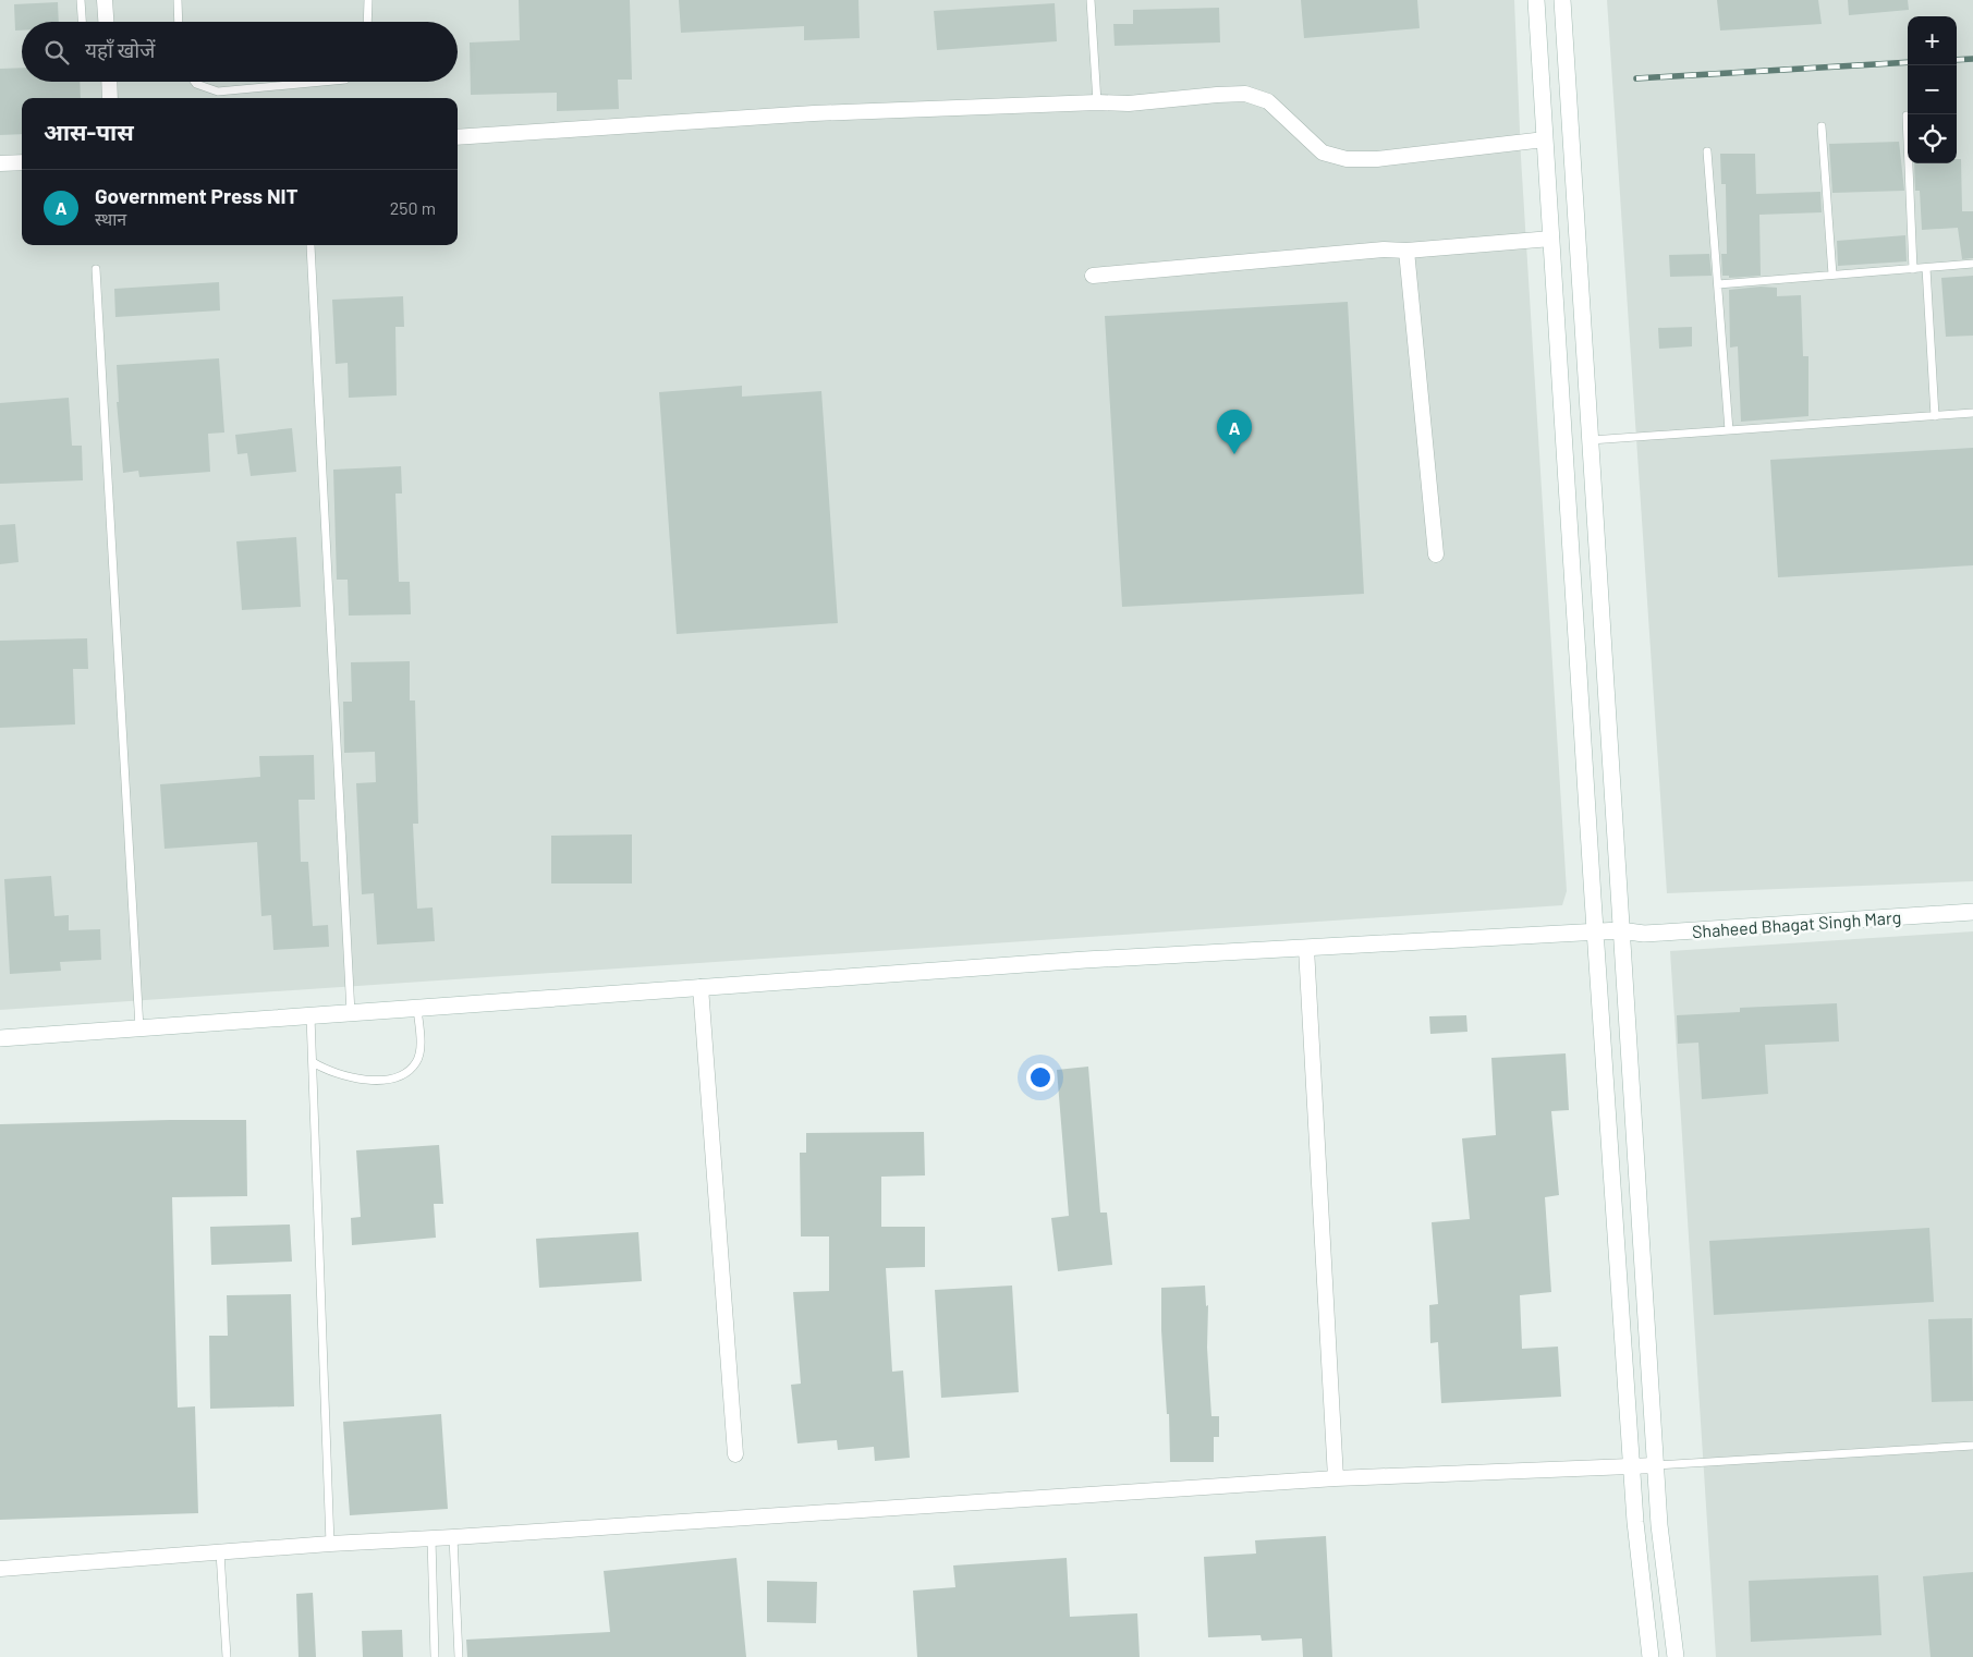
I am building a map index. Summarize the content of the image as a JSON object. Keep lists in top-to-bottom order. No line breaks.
{"streets":{"street":["Shaheed Bhagat Singh Marg"]},"page":{"map_buttons":["+","−"],"search":"यहाँ खोजें","heading":"आस-पास","list":[{"mark":"A","name":"Government Press NIT","note":"स्थान","value":"250 m"}],"pins":"A"}}
